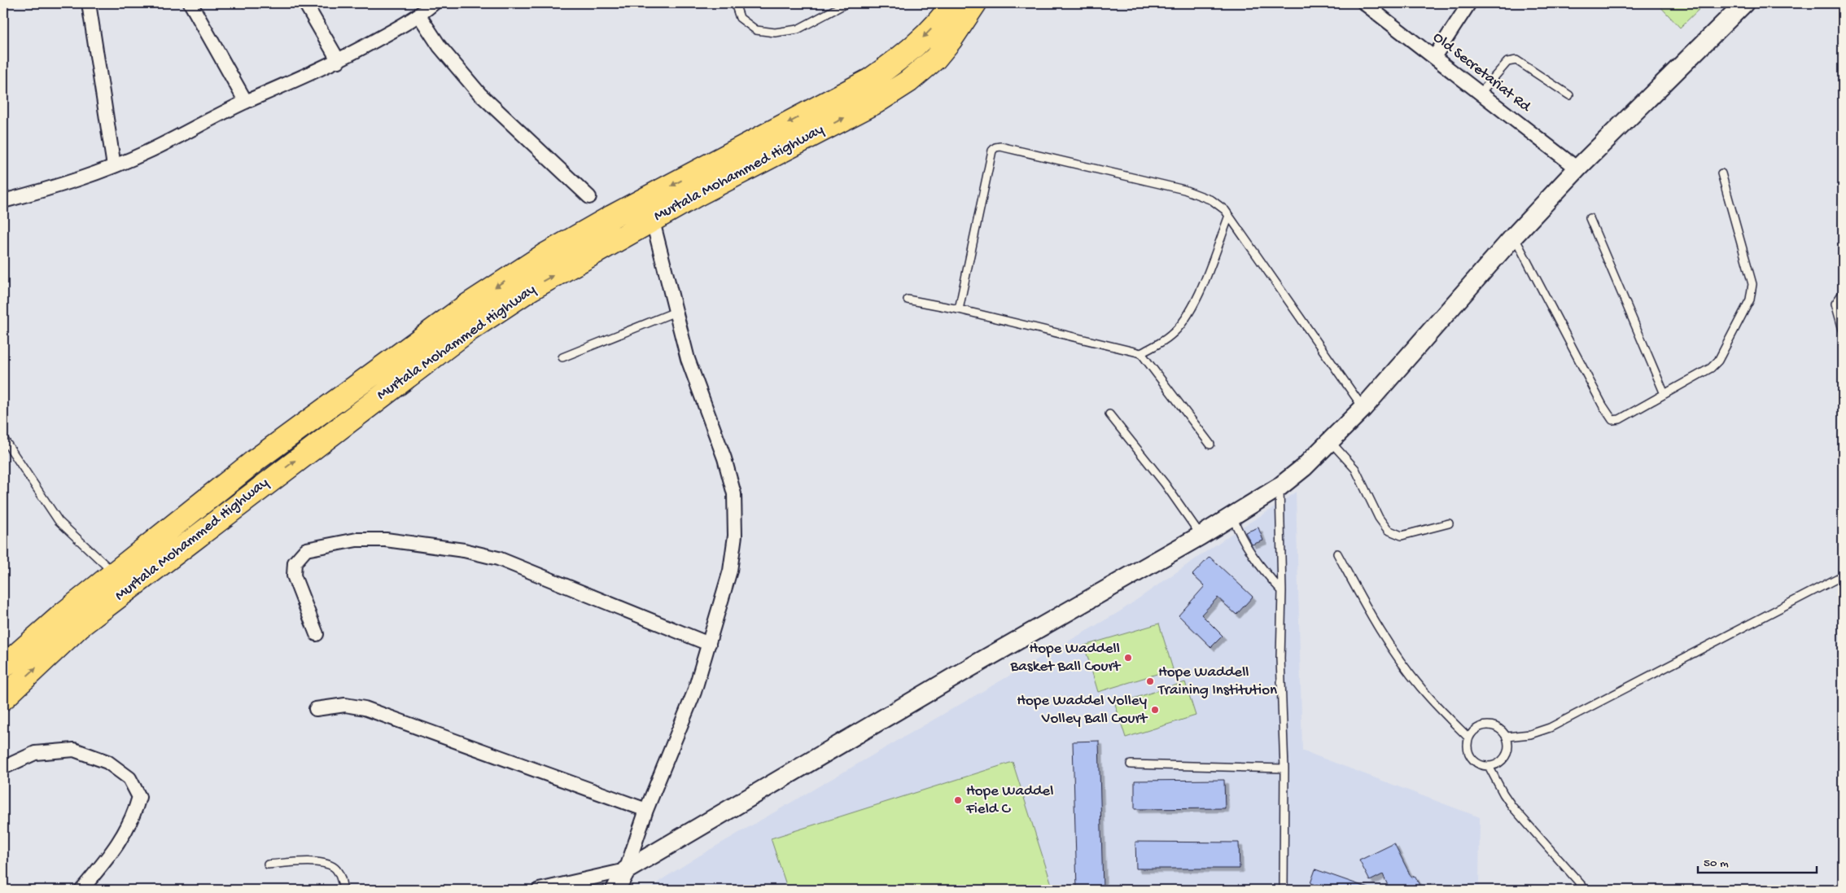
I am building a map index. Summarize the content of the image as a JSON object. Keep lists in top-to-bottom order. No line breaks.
{"streets":{"highway":["Murtala Mohammed Highway"],"street":["Old Secretariat Rd"]},"places":["Hope Waddell Basket Ball Court","Hope Waddell Training Institution","Hope Waddel Volley Volley Ball Court","Hope Waddel Field C"],"scale_bar":"50 m"}
